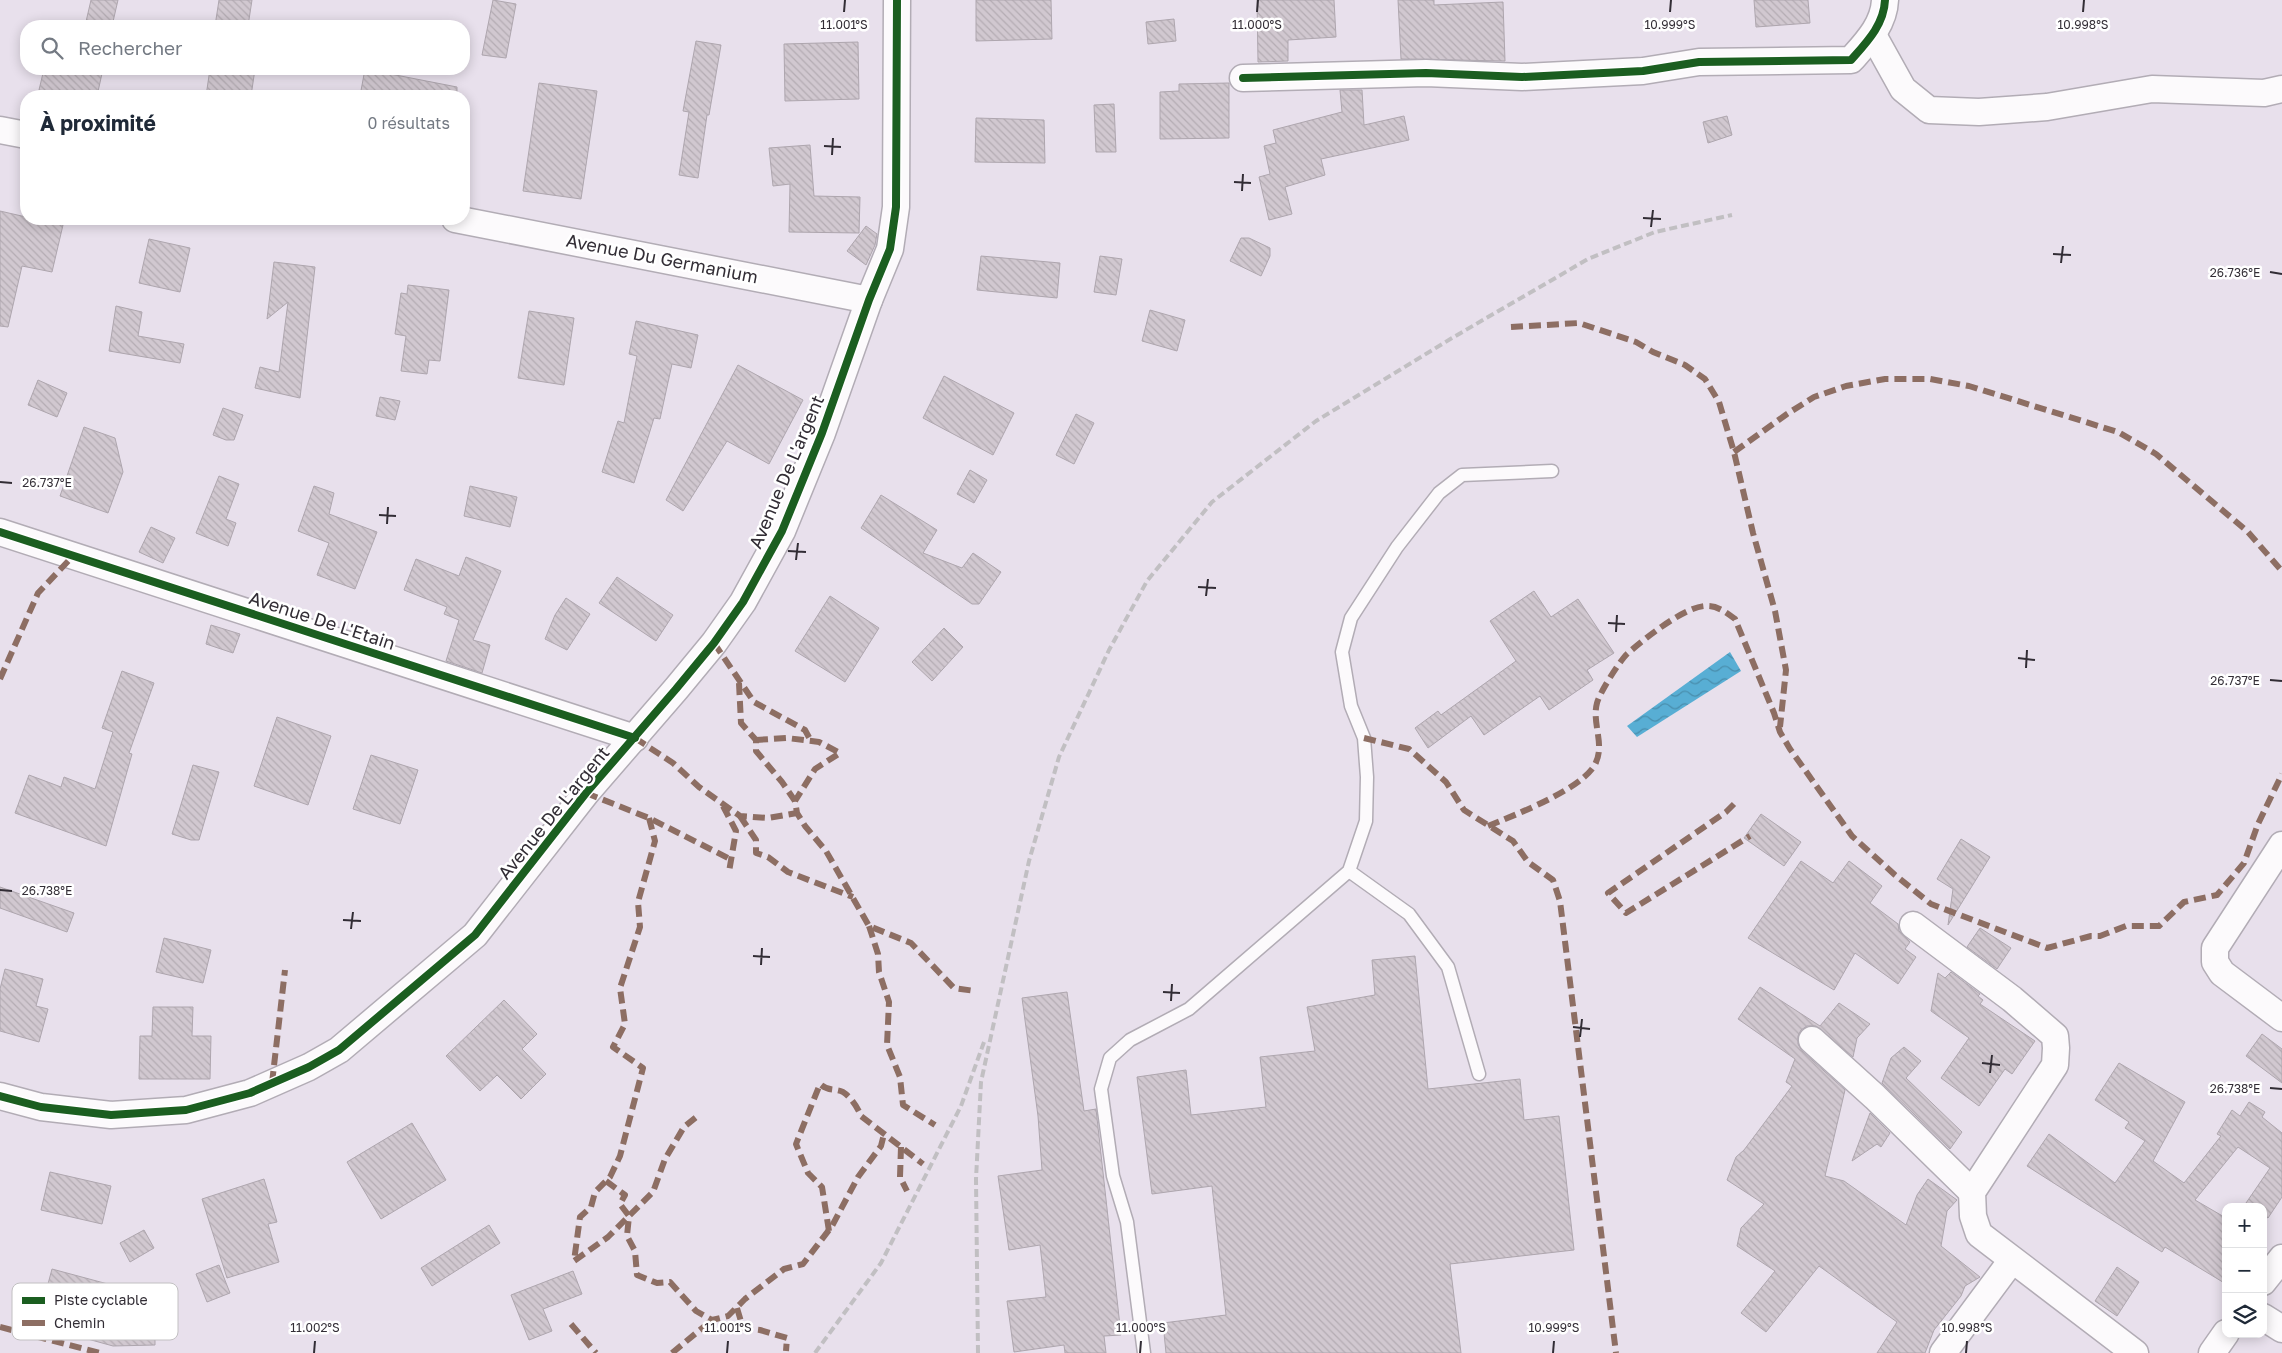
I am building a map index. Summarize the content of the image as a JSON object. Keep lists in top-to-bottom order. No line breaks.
{"streets":{"street":["Avenue Du Germanium","Avenue De L'argent","Avenue De L'Etain"]},"crossings":[["Avenue Du Germanium","Avenue De L'argent"],["Avenue De L'argent","Avenue De L'Etain"]],"legend":["Piste cyclable","Chemin"],"page":{"search":"Rechercher","heading":["À proximité","0 résultats"],"map_buttons":["+","−"]},"coordinates":["11.001°S","11.000°S","10.999°S","10.998°S","26.736°E","26.737°E","26.738°E","11.002°S"]}
